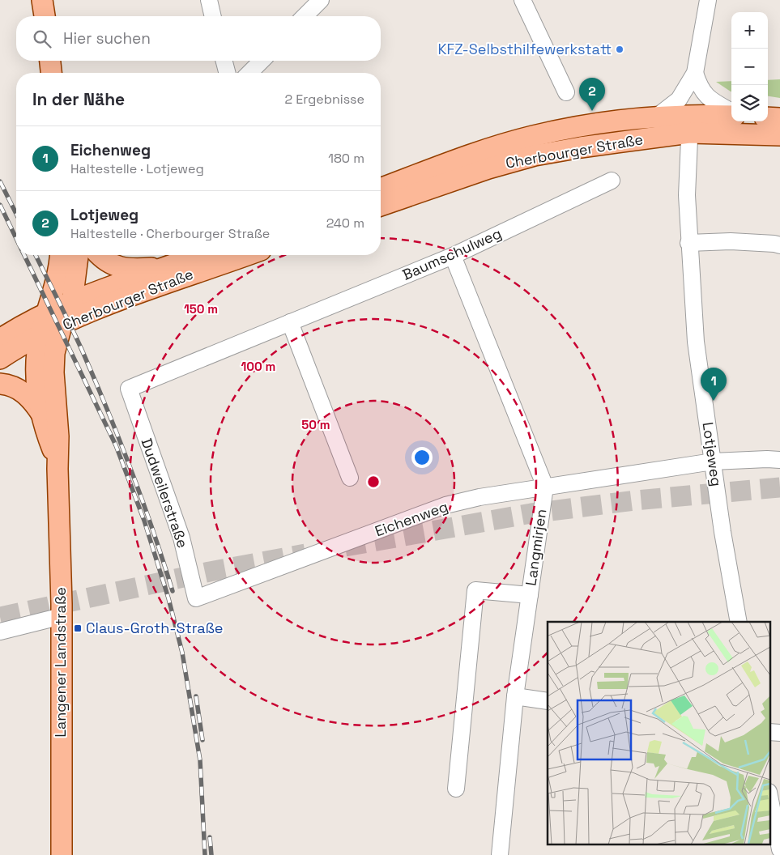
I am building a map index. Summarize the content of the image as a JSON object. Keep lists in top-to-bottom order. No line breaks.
{"streets":{"main road":["Cherbourger Straße","Langener Landstraße"],"street":["Baumschulweg","Lotjeweg","Dudweilerstraße","Eichenweg","Langmirjen"]},"crossings":[["Cherbourger Straße","Lotjeweg"],["Cherbourger Straße","Langener Landstraße"],["Baumschulweg","Dudweilerstraße"],["Baumschulweg","Langmirjen"],["Lotjeweg","Eichenweg"],["Dudweilerstraße","Eichenweg"],["Eichenweg","Langmirjen"]],"places":{"other":["KFZ-Selbsthilfewerkstatt"],"transit":["Claus-Groth-Straße"]},"page":{"map_buttons":["+","−"],"search":"Hier suchen","heading":["In der Nähe","2 Ergebnisse"],"pins":["2","1"],"list":[{"mark":"1","name":"Eichenweg","note":"Haltestelle · Lotjeweg","value":"180 m"},{"mark":"2","name":"Lotjeweg","note":"Haltestelle · Cherbourger Straße","value":"240 m"}]},"rings":["150 m","100 m","50 m"]}
